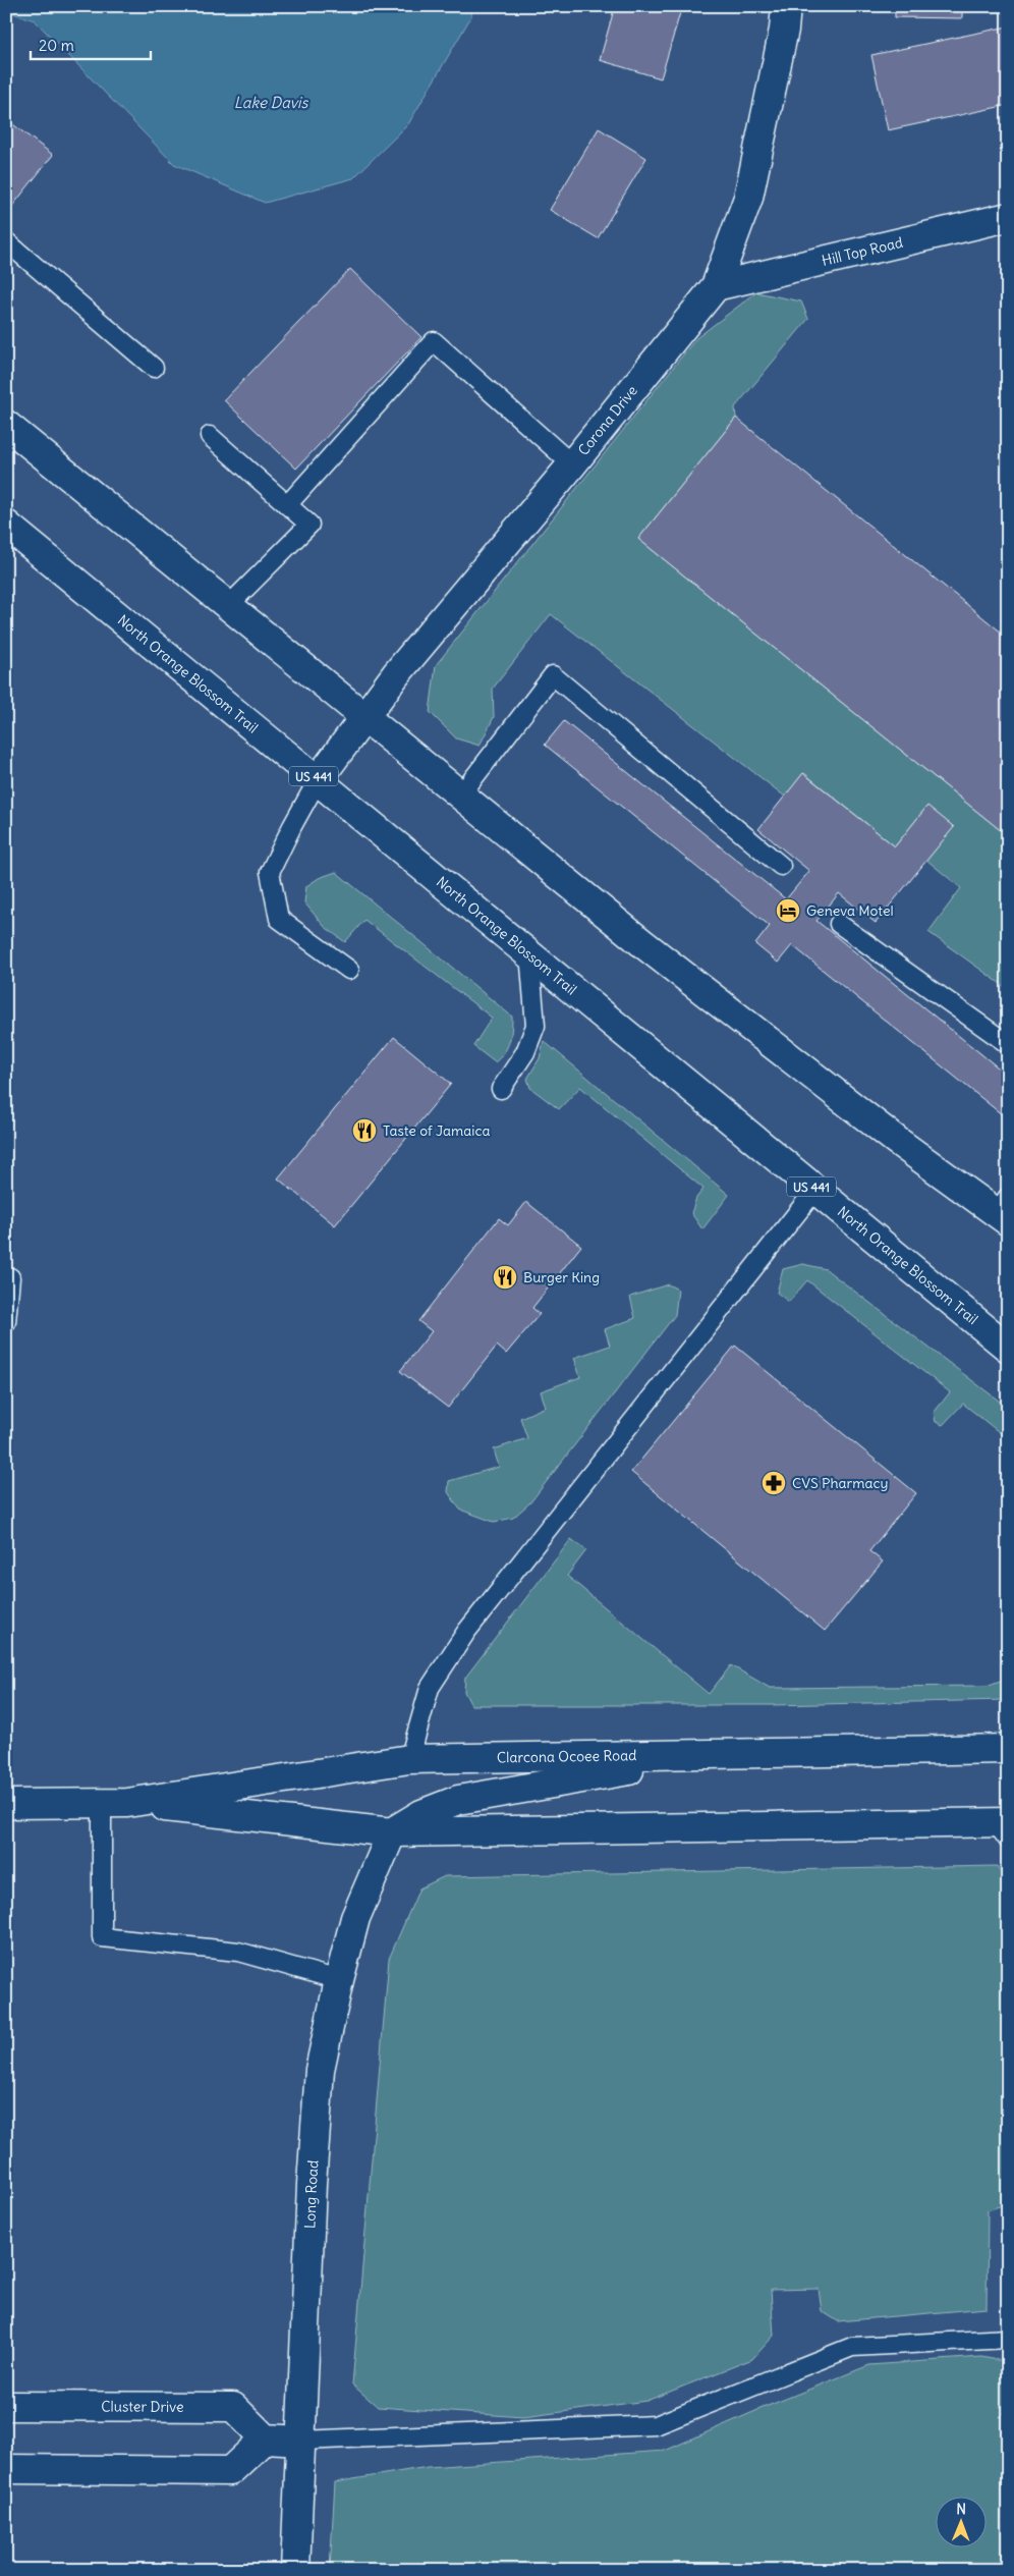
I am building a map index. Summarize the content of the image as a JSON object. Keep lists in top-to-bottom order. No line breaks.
{"streets":{"main road":["Hill Top Road","Corona Drive","North Orange Blossom Trail","US 441","Clarcona Ocoee Road","Long Road","Cluster Drive"]},"crossings":[["Hill Top Road","Corona Drive"],["Corona Drive","North Orange Blossom Trail"],["Clarcona Ocoee Road","Long Road"]],"water":["Lake Davis"],"places":{"hotel":["Geneva Motel"],"restaurant":["Taste of Jamaica","Burger King"],"pharmacy":["CVS Pharmacy"]},"scale_bar":"20 m","north":"top"}
